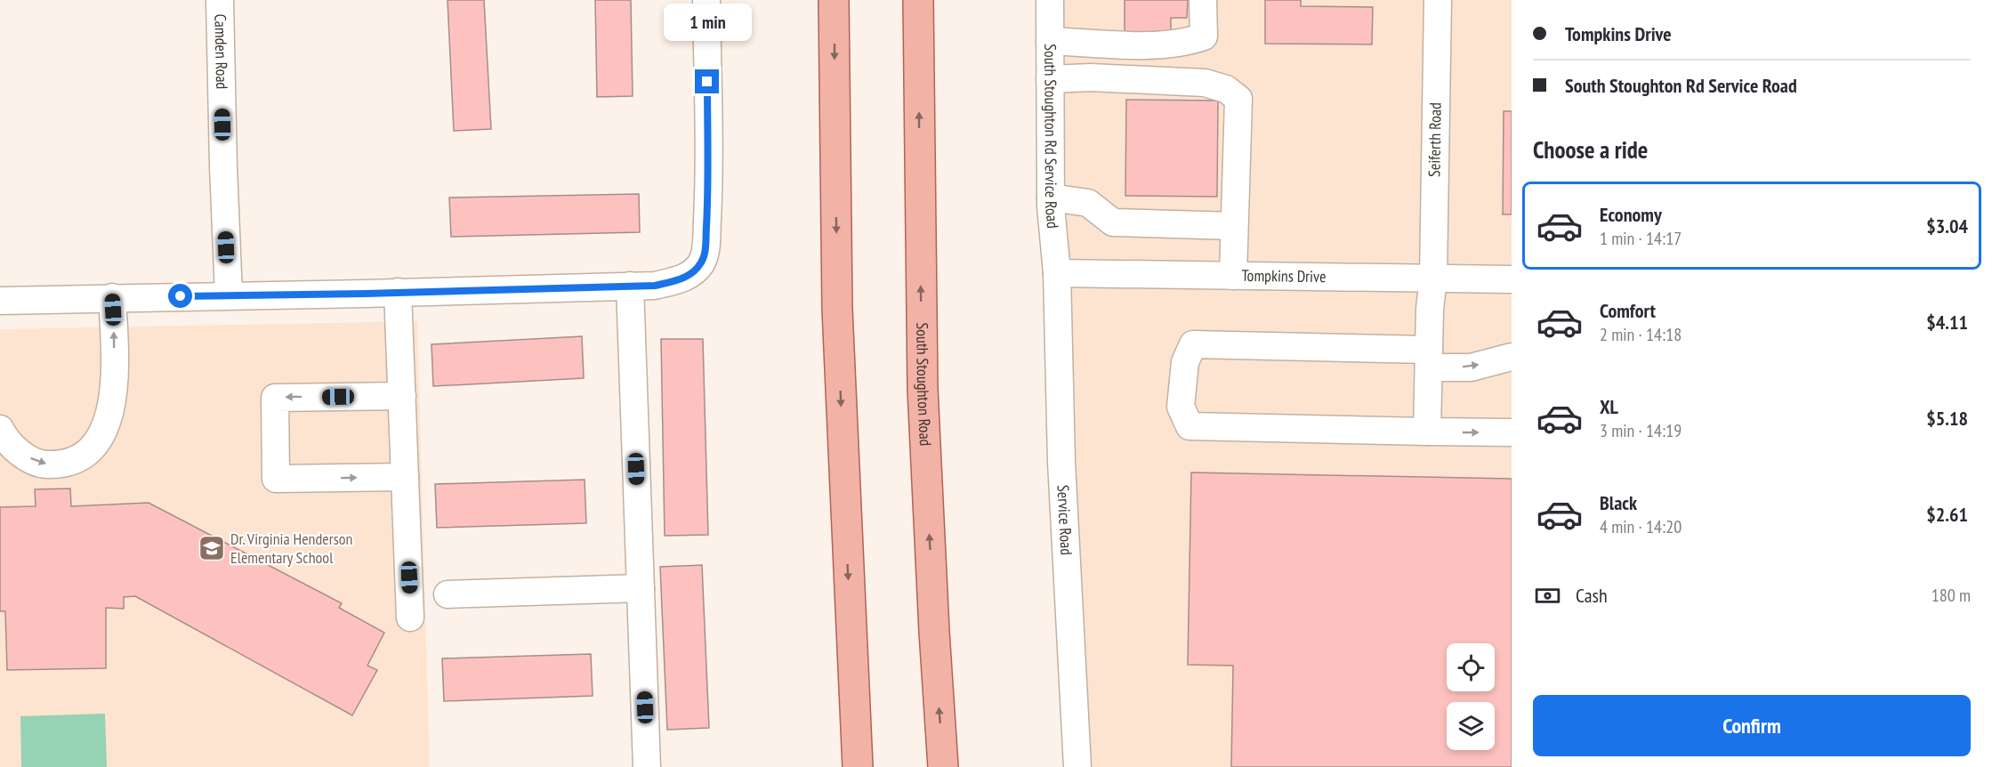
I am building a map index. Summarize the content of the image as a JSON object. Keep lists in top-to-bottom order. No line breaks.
{"streets":{"main road":["South Stoughton Road"],"street":["Camden Road","South Stoughton Rd Service Road","Seiferth Road","Tompkins Drive","Service Road"]},"crossings":[["South Stoughton Rd Service Road","Tompkins Drive"],["South Stoughton Rd Service Road","Service Road"],["Seiferth Road","Tompkins Drive"],["Tompkins Drive","Service Road"]],"places":{"school or university":["Dr. Virginia Henderson Elementary School"]},"page":{"banner":["Tompkins Drive","South Stoughton Rd Service Road"],"bubble":"1 min","heading":"Choose a ride","list":[{"name":"Economy","note":"1 min · 14:17","value":"$3.04"},{"name":"Comfort","note":"2 min · 14:18","value":"$4.11"},{"name":"XL","note":"3 min · 14:19","value":"$5.18"},{"name":"Black","note":"4 min · 14:20","value":"$2.61"}],"pay":["Cash","180 m"],"buttons":"Confirm"}}
